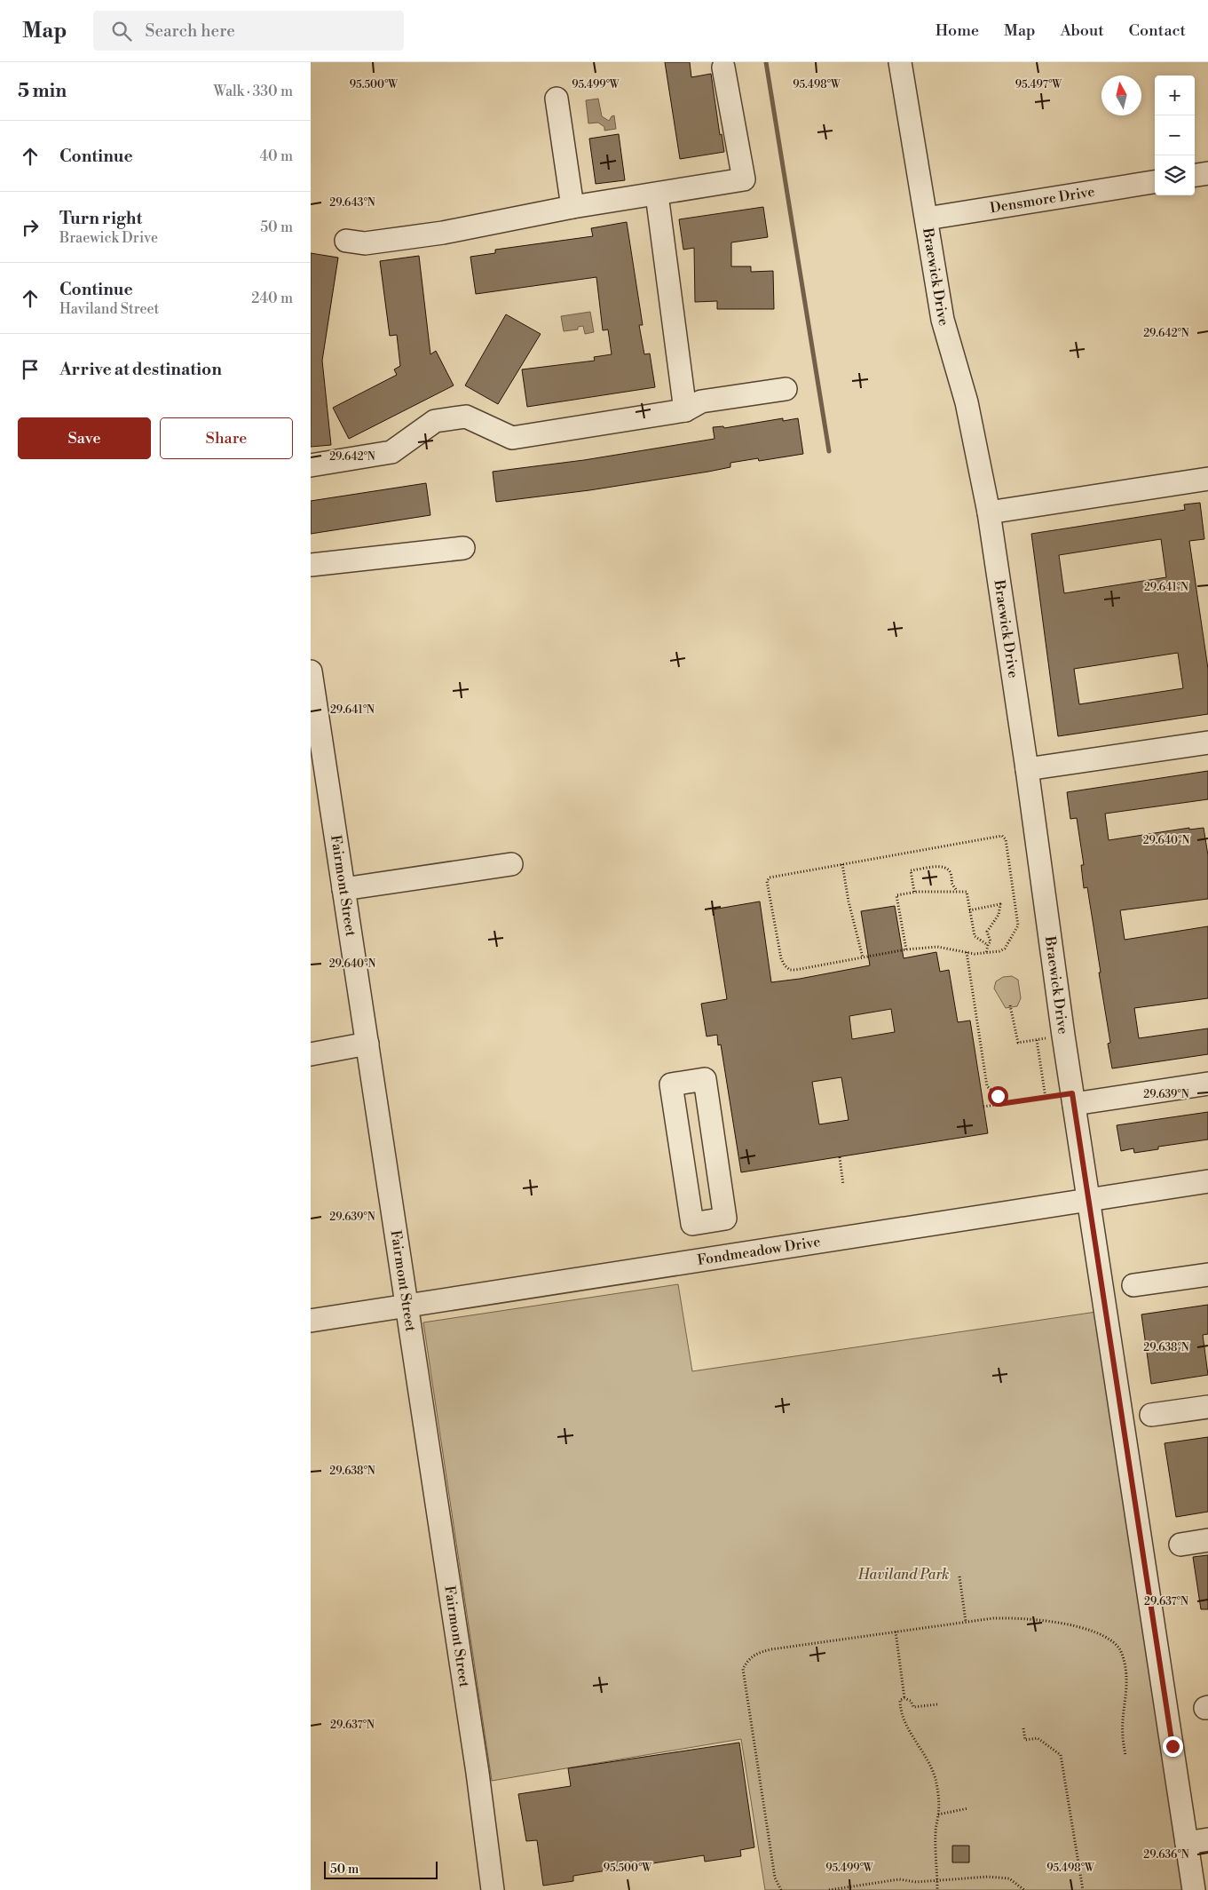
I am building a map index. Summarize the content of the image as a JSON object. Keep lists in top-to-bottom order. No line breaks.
{"streets":{"street":["Densmore Drive","Braewick Drive","Fairmont Street","Fondmeadow Drive"]},"crossings":[["Densmore Drive","Braewick Drive"],["Braewick Drive","Fondmeadow Drive"],["Fairmont Street","Fondmeadow Drive"]],"parks":["Haviland Park"],"scale_bar":"50 m","north":"top","page":{"header":"Map","search":"Search here","nav":["Home","Map","About","Contact"],"heading":["5 min","Walk · 330 m"],"map_buttons":["+","−"],"list":[["Continue","40 m"],["Turn right","Braewick Drive","50 m"],["Continue","Haviland Street","240 m"],"Arrive at destination"],"buttons":["Save","Share"],"scale":"50 m"},"coordinates":["95.500°W","95.499°W","95.498°W","95.497°W","29.643°N","29.642°N","29.641°N","29.640°N","29.639°N","29.638°N","29.637°N","29.636°N"]}
